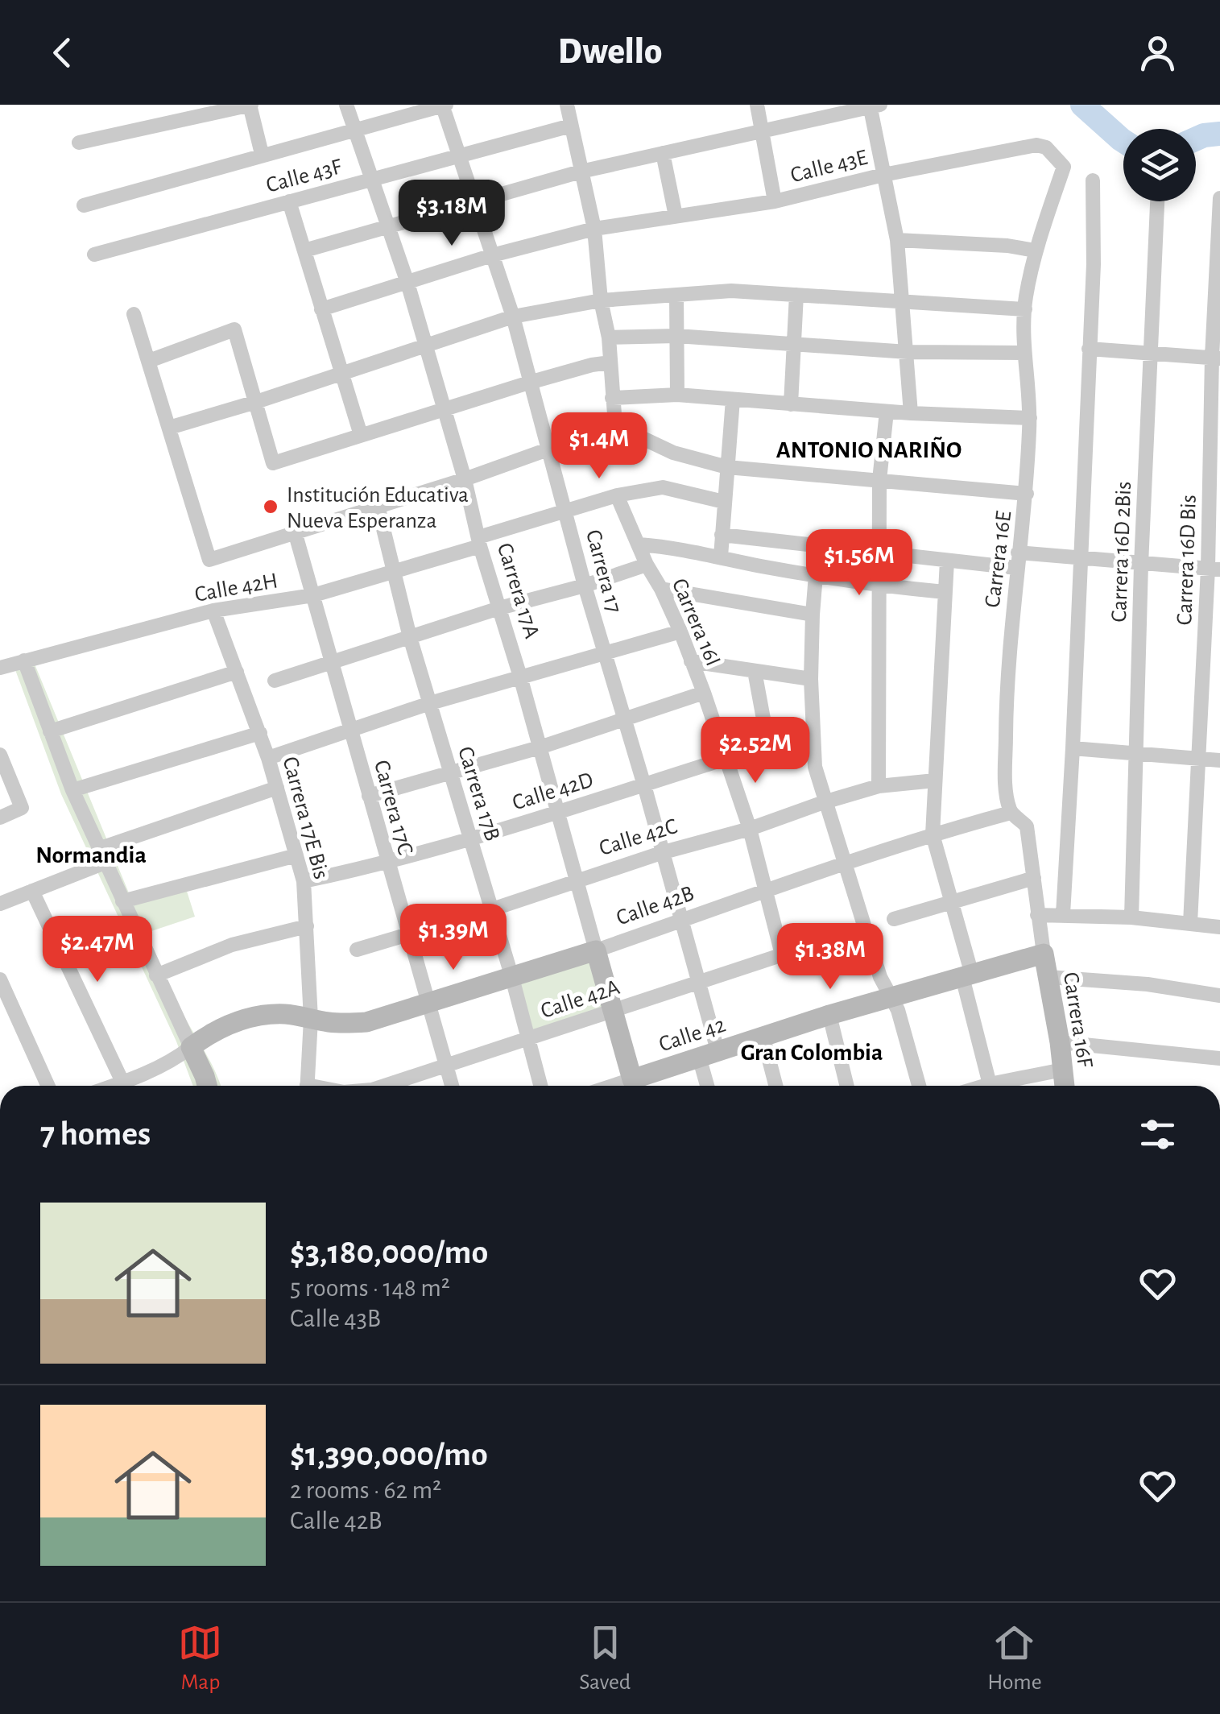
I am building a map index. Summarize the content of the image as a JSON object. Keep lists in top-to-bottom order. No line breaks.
{"streets":{"street":["Calle 43E","Calle 43F","Carrera 16D 2Bis","Carrera 16E","Carrera 16D Bis","Carrera 17","Calle 42H","Carrera 17A","Carrera 16I","Calle 42D","Carrera 17B","Carrera 17C","Carrera 17E Bis","Calle 42C","Calle 42B","Calle 42A","Carrera 16F","Calle 42"]},"crossings":[["Calle 43E","Carrera 16E"],["Calle 43E","Carrera 17"],["Calle 43E","Carrera 17A"],["Calle 43F","Carrera 17"],["Calle 43F","Carrera 17A"],["Carrera 16E","Calle 42B"],["Carrera 16E","Carrera 16F"],["Carrera 16E","Calle 42"],["Carrera 17","Calle 42H"],["Carrera 17","Calle 42D"],["Carrera 17","Calle 42C"],["Carrera 17","Calle 42B"],["Carrera 17","Calle 42A"],["Carrera 17","Calle 42"],["Calle 42H","Carrera 17A"],["Calle 42H","Carrera 16I"],["Calle 42H","Carrera 17B"],["Calle 42H","Carrera 17C"],["Calle 42H","Carrera 17E Bis"],["Carrera 17A","Calle 42D"],["Carrera 17A","Calle 42C"],["Carrera 17A","Calle 42B"],["Carrera 17A","Calle 42A"],["Carrera 17A","Calle 42"],["Carrera 16I","Calle 42D"],["Carrera 16I","Calle 42C"],["Carrera 16I","Calle 42B"],["Carrera 16I","Calle 42A"],["Calle 42D","Carrera 17B"],["Calle 42D","Carrera 17C"],["Calle 42D","Carrera 17E Bis"],["Carrera 17B","Calle 42C"],["Carrera 17B","Calle 42B"],["Carrera 17B","Calle 42A"],["Carrera 17C","Calle 42C"],["Carrera 17C","Calle 42B"],["Carrera 17C","Calle 42A"],["Carrera 17E Bis","Calle 42B"],["Carrera 16F","Calle 42"]],"districts":["ANTONIO NARIÑO","Normandia","Gran Colombia"],"places":["Institución Educativa Nueva Esperanza"],"page":{"header":"Dwello","price":["$3.18M","$1.4M","$1.56M","$2.52M","$1.39M","$2.47M","$1.38M"],"heading":"7 homes","list":[{"name":"$3,180,000/mo","note":"5 rooms · 148 m² · Calle 43B"},{"name":"$1,390,000/mo","note":"2 rooms · 62 m² · Calle 42B"}],"tabs":["Map","Saved","Home"]}}
